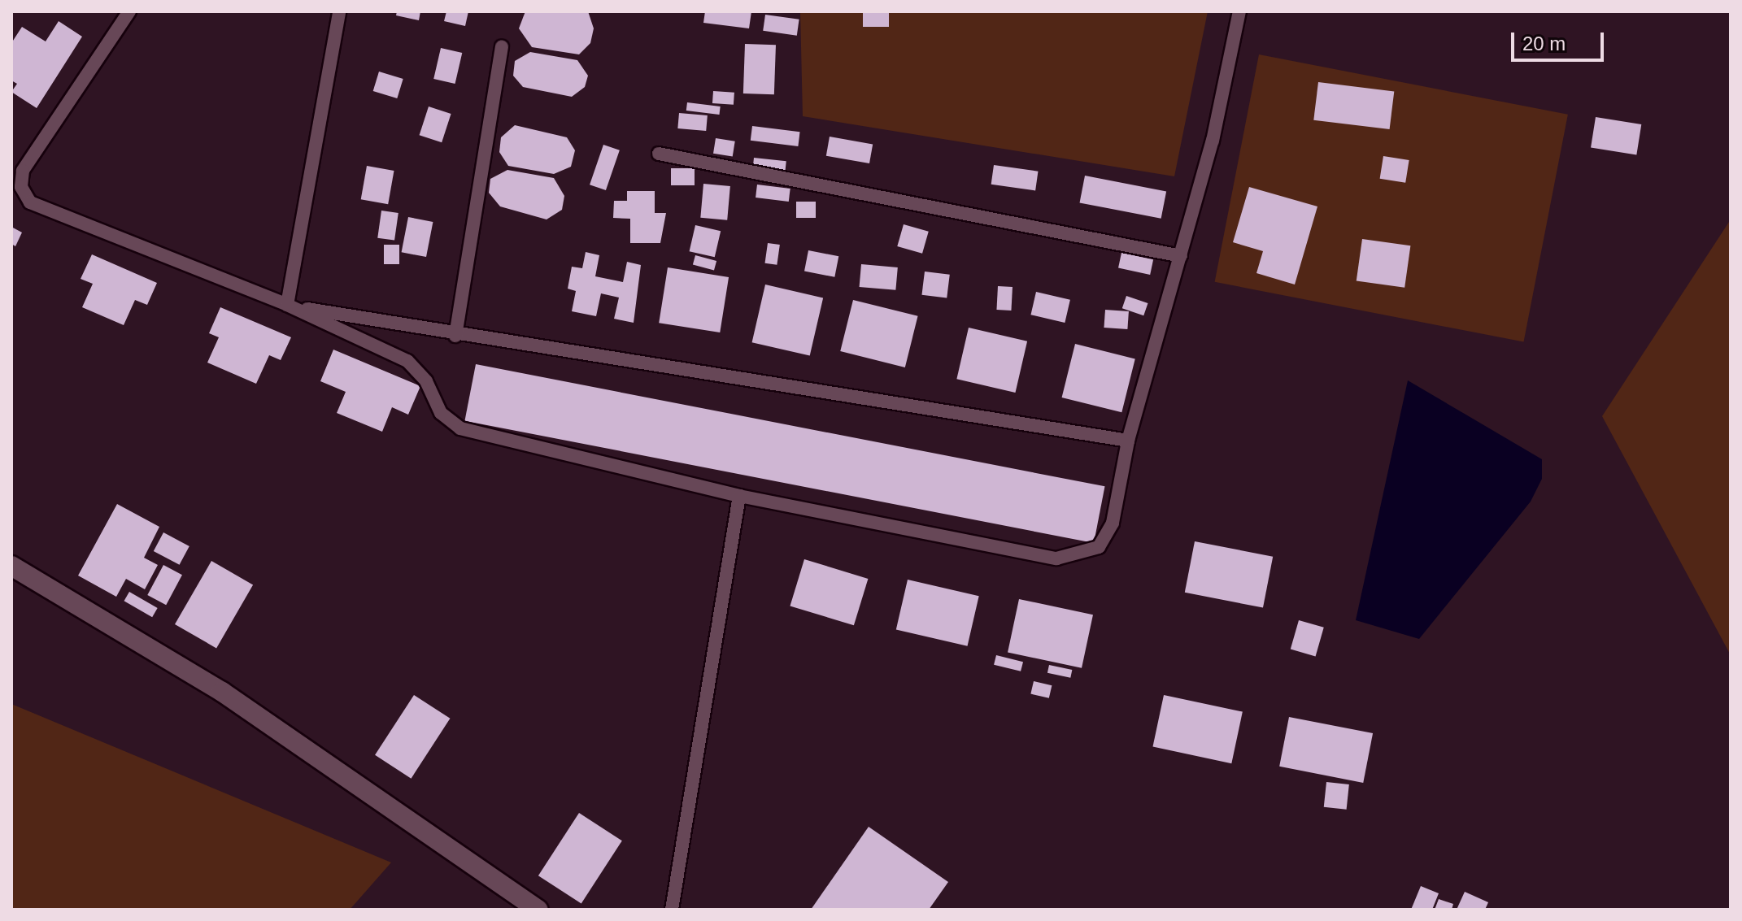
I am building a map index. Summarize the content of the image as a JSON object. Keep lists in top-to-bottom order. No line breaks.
{"scale_bar":"20 m"}
